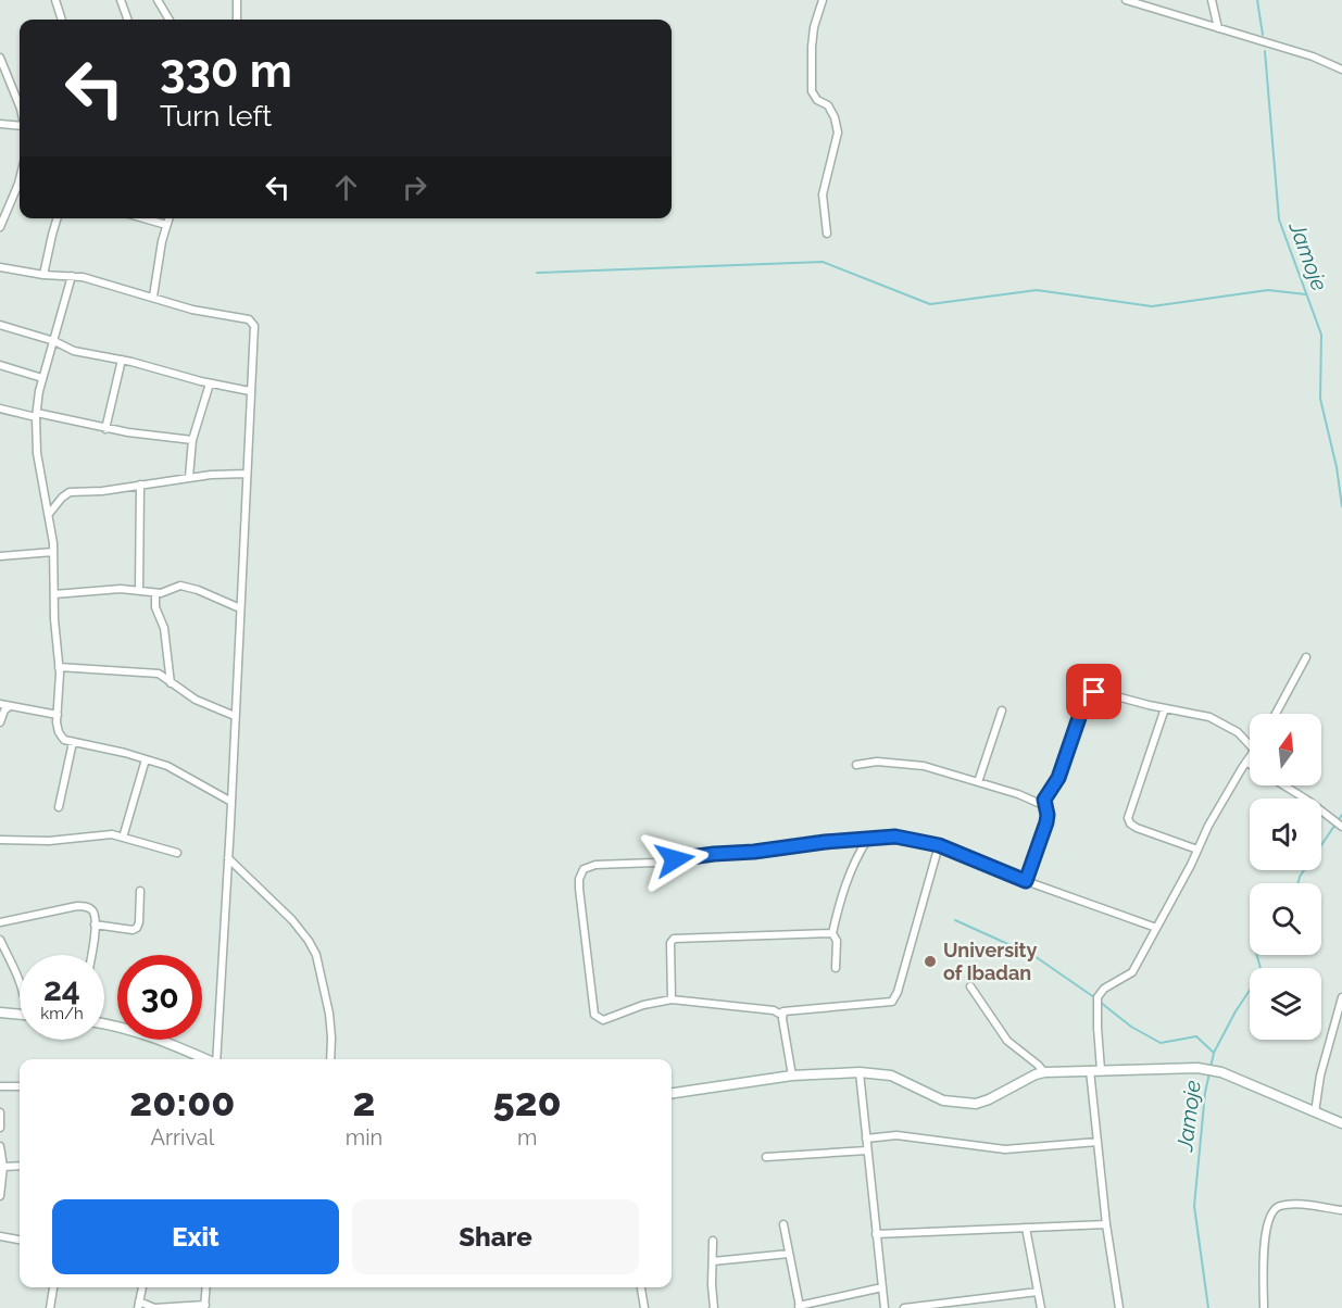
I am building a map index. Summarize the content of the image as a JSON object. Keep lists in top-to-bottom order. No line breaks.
{"water":["Jamoje"],"places":["University of Ibadan"],"north":"top","page":{"turn":["330 m","Turn left"],"speed":"24 km/h","limit":"30","eta":["20:00","Arrival","2","min","520","m"],"buttons":["Exit","Share"]}}
